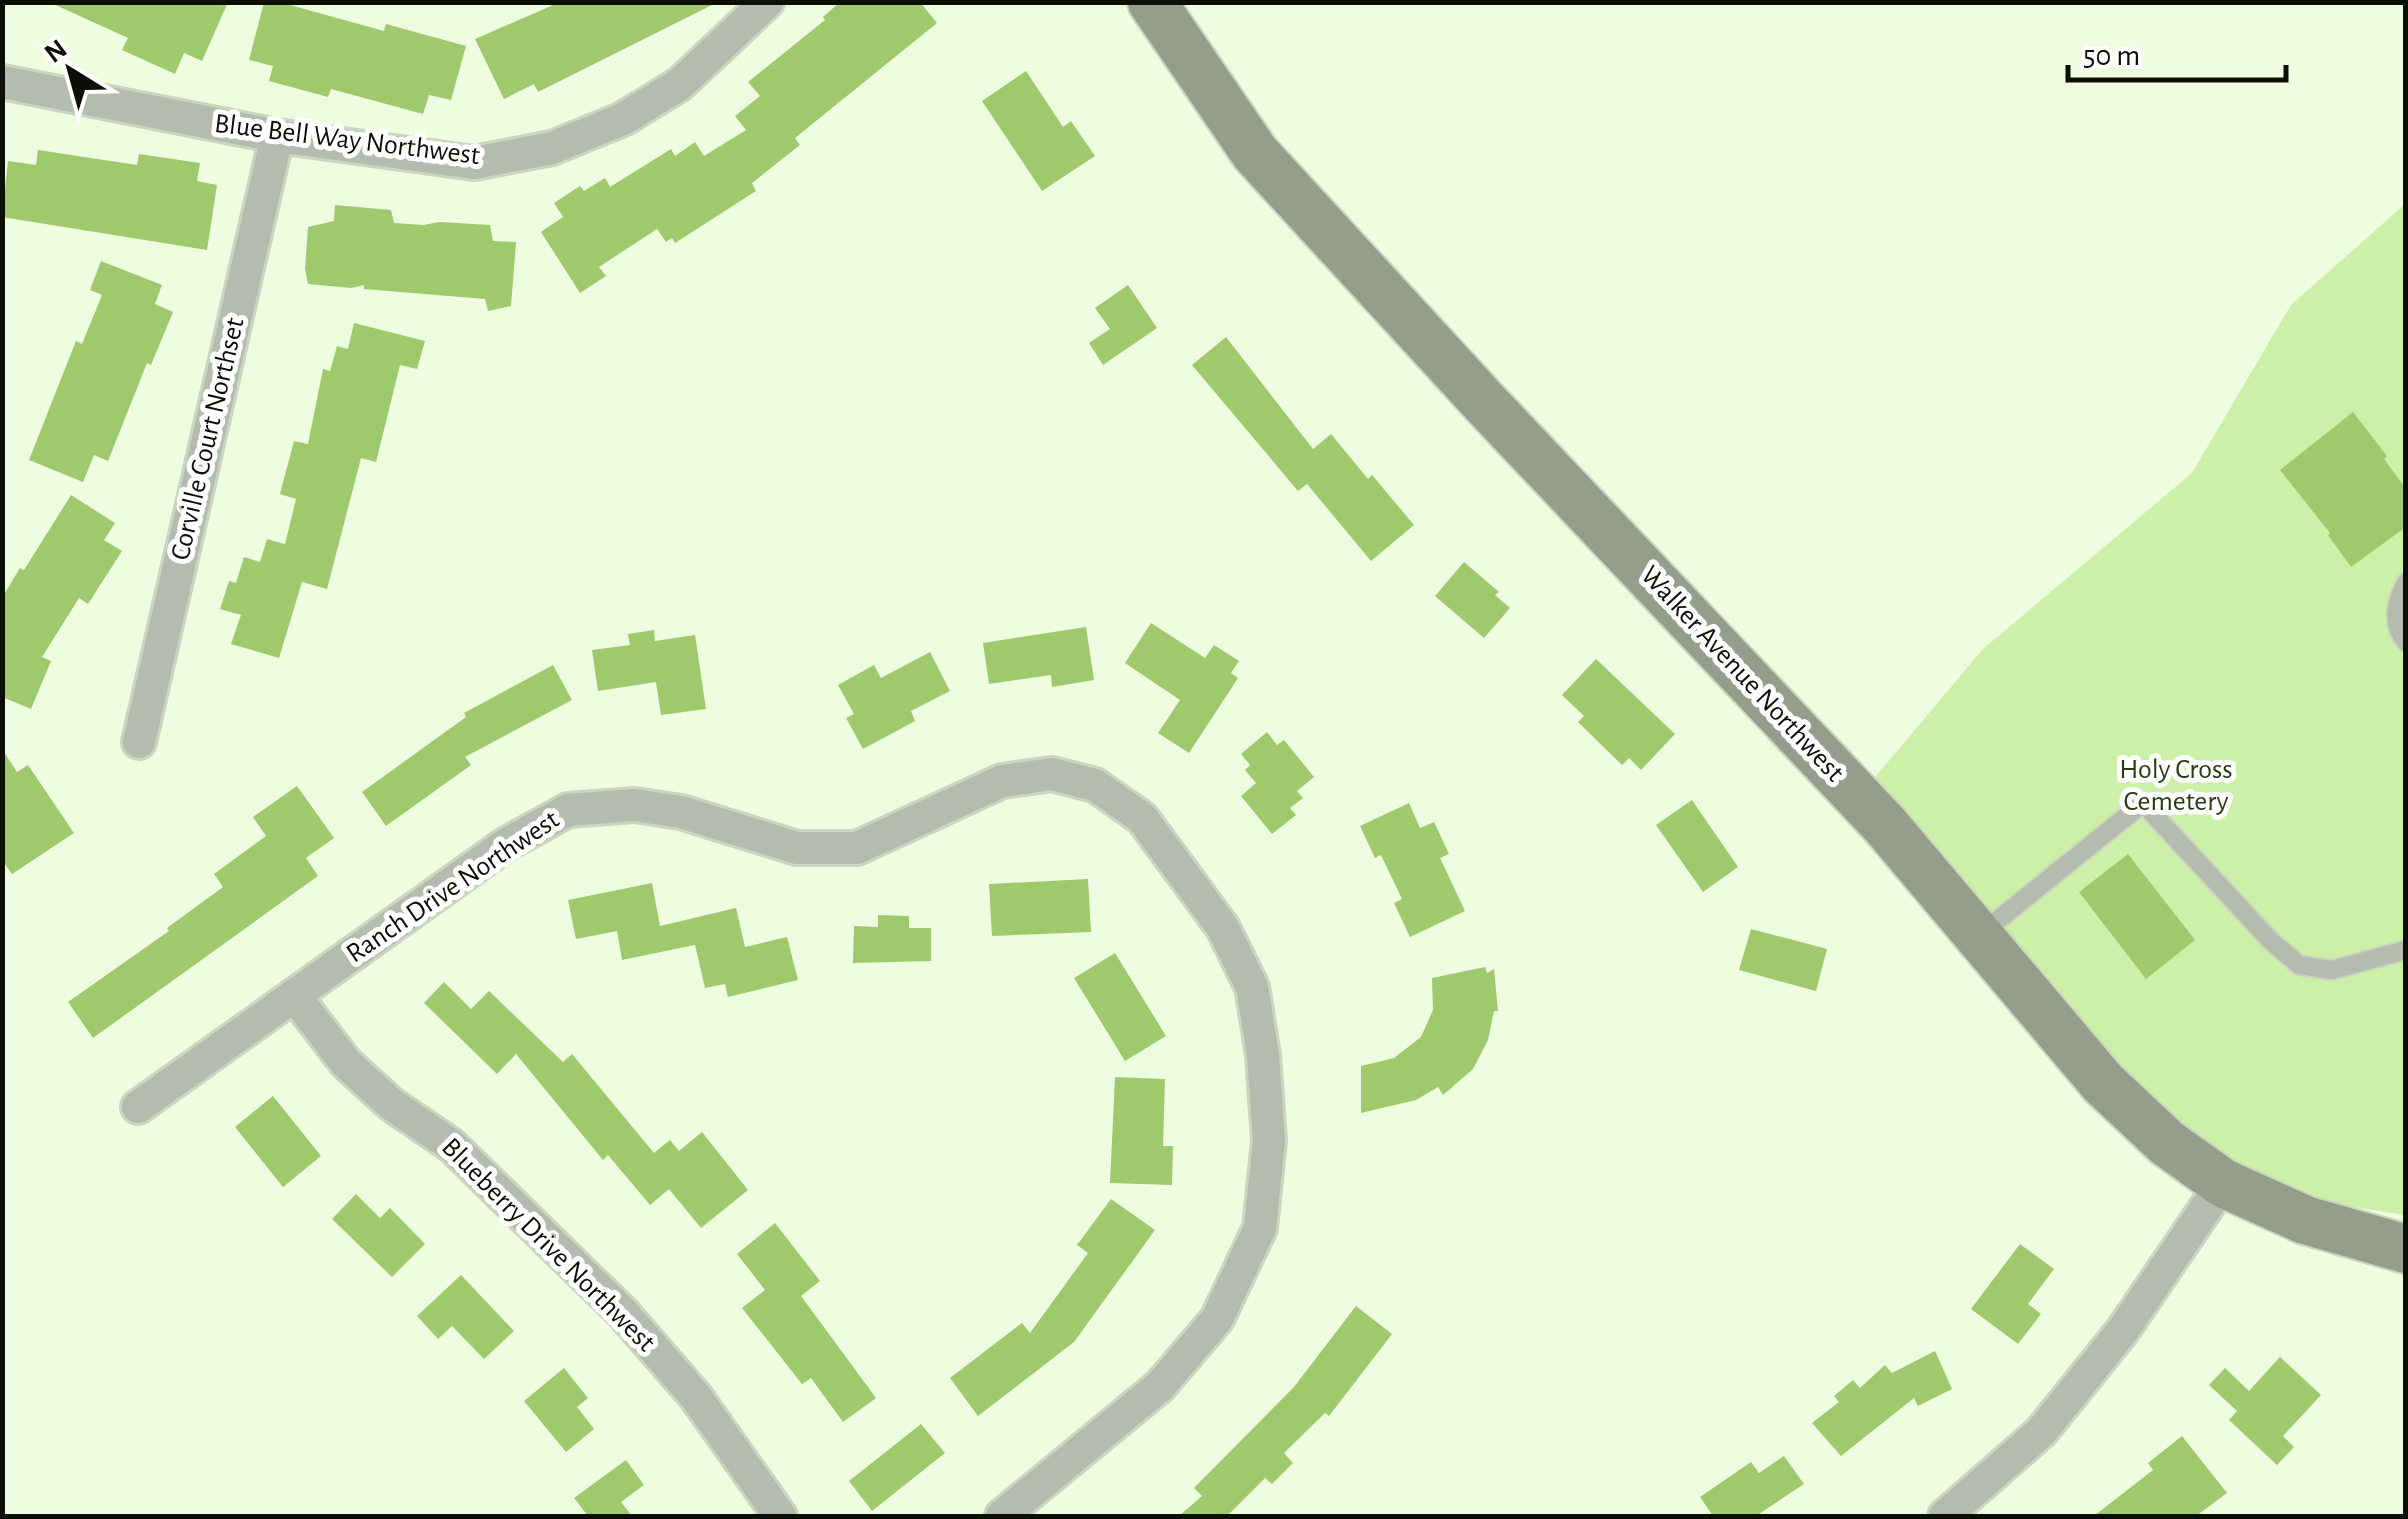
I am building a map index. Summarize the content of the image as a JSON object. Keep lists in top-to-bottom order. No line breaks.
{"streets":{"main road":["Walker Avenue Northwest"],"street":["Blue Bell Way Northwest","Corville Court Northset","Ranch Drive Northwest","Blueberry Drive Northwest"]},"crossings":[["Blue Bell Way Northwest","Corville Court Northset"],["Ranch Drive Northwest","Blueberry Drive Northwest"]],"parks":["Holy Cross Cemetery"],"scale_bar":"50 m","north":"top left"}
